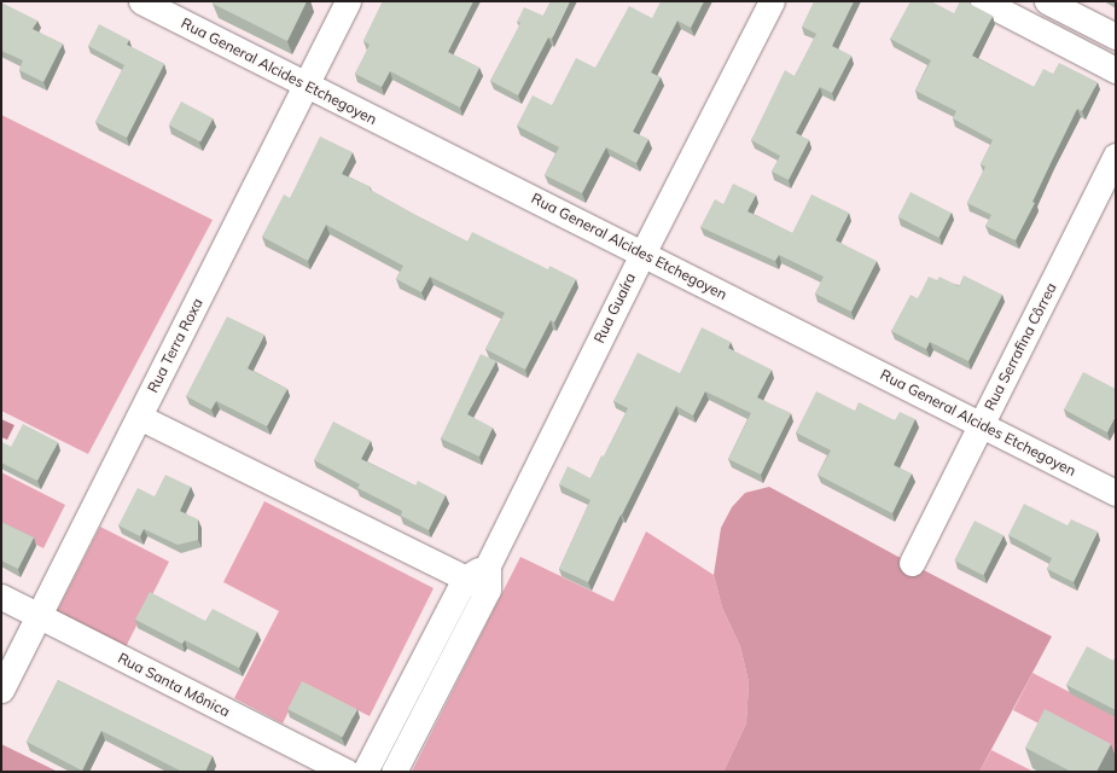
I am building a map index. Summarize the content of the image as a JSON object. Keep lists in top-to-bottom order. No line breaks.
{"streets":{"street":["Rua General Alcides Etchegoyen","Rua Guaíra","Rua Terra Roxa","Rua Serrafina Côrrea","Rua Santa Mônica"]},"crossings":[["Rua General Alcides Etchegoyen","Rua Guaíra"],["Rua General Alcides Etchegoyen","Rua Terra Roxa"],["Rua General Alcides Etchegoyen","Rua Serrafina Côrrea"],["Rua Terra Roxa","Rua Santa Mônica"]]}
